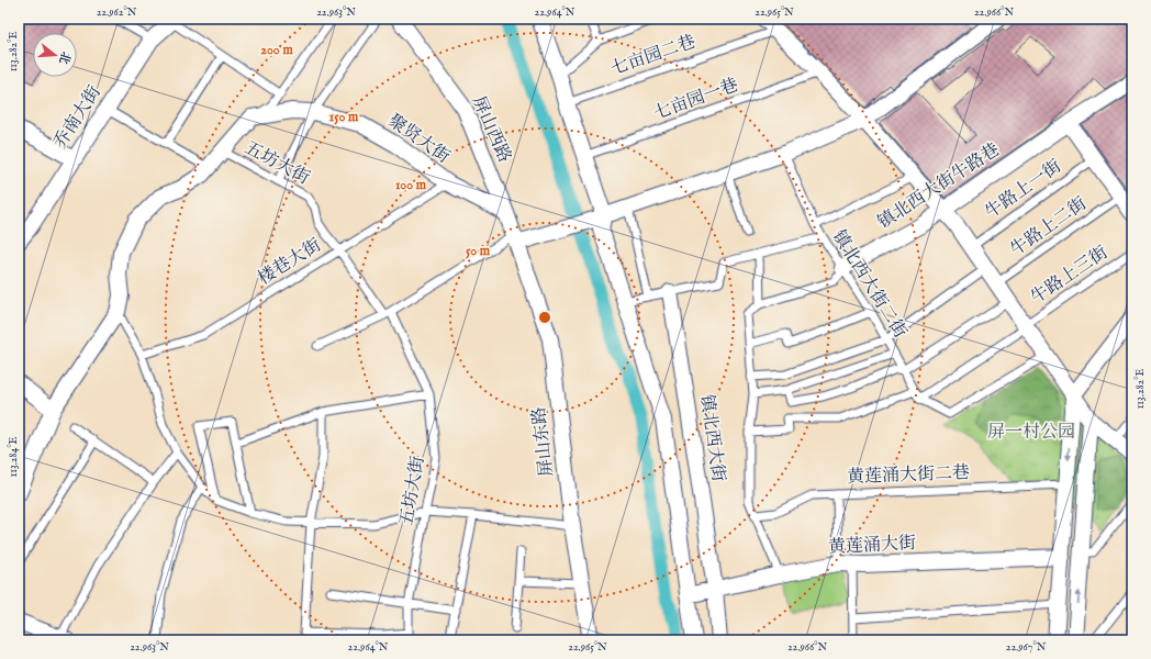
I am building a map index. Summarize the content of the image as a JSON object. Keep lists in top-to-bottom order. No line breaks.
{"streets":{"street":["乔南大街","屏山西路","聚贤大街","镇北西大街牛路巷","镇北西大街","屏山东路","黄莲涌大街"],"lane":["七亩园二巷","七亩园一巷","五坊大街","牛路上一街","牛路上二街","楼巷大街","牛路上三街","镇北西大街二街","黄莲涌大街二巷"]},"crossings":[["屏山西路","聚贤大街"],["屏山西路","屏山东路"],["聚贤大街","楼巷大街"],["五坊大街","楼巷大街"],["镇北西大街牛路巷","镇北西大街二街"],["牛路上三街","镇北西大街二街"],["镇北西大街","黄莲涌大街"]],"parks":["屏一村公园"],"north":"right","coordinates":["22.962°N","22.963°N","22.964°N","22.965°N","22.966°N","113.282°E","113.284°E","22.967°N"],"rings":["200 m","150 m","100 m","50 m"]}
